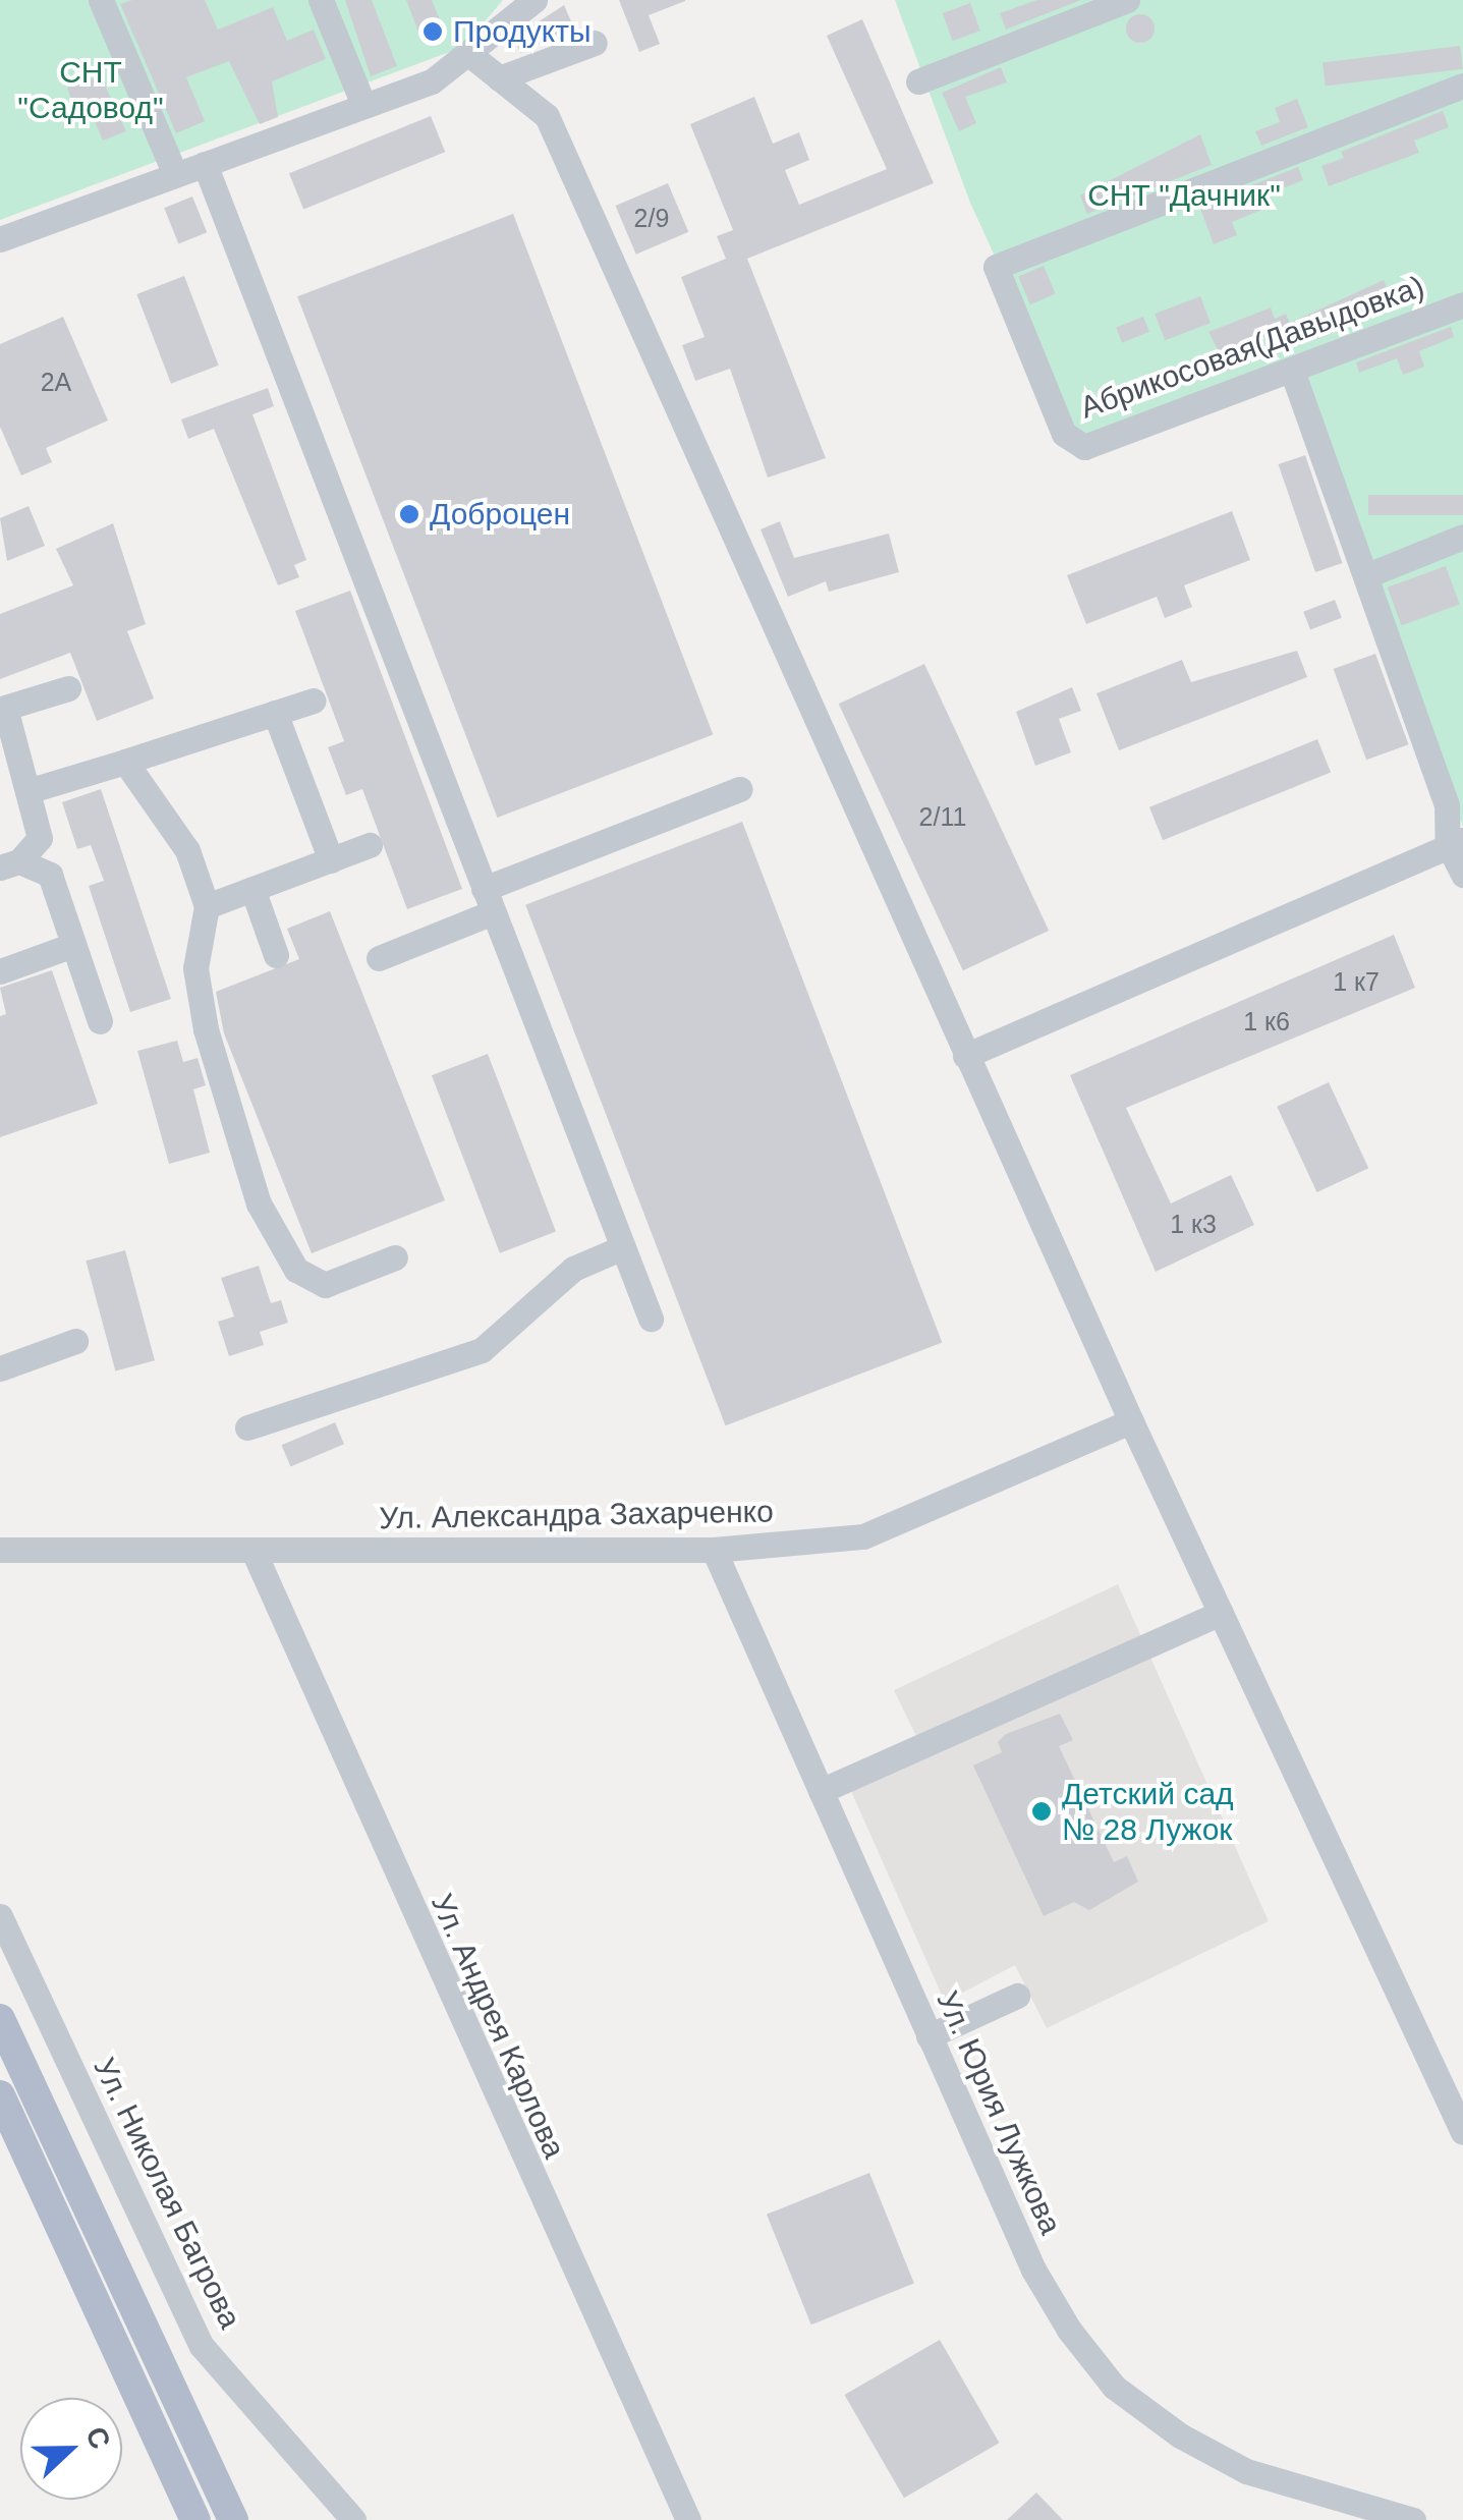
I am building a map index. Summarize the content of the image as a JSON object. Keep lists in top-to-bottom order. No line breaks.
{"streets":{"street":["Абрикосовая(Давыдовка)","Ул. Александра Захарченко","Ул. Андрея Карлова","Ул. Юрия Лужкова","Ул. Николая Багрова"]},"crossings":[["Ул. Александра Захарченко","Ул. Андрея Карлова"],["Ул. Александра Захарченко","Ул. Юрия Лужкова"]],"parks":["СНТ \"Садовод\"","СНТ \"Дачник\""],"places":["Продукты","Доброцен","Детский сад № 28 Лужок"],"house_numbers":["2/9","2А","2/11","1 к7","1 к6","1 к3"],"north":"right"}
